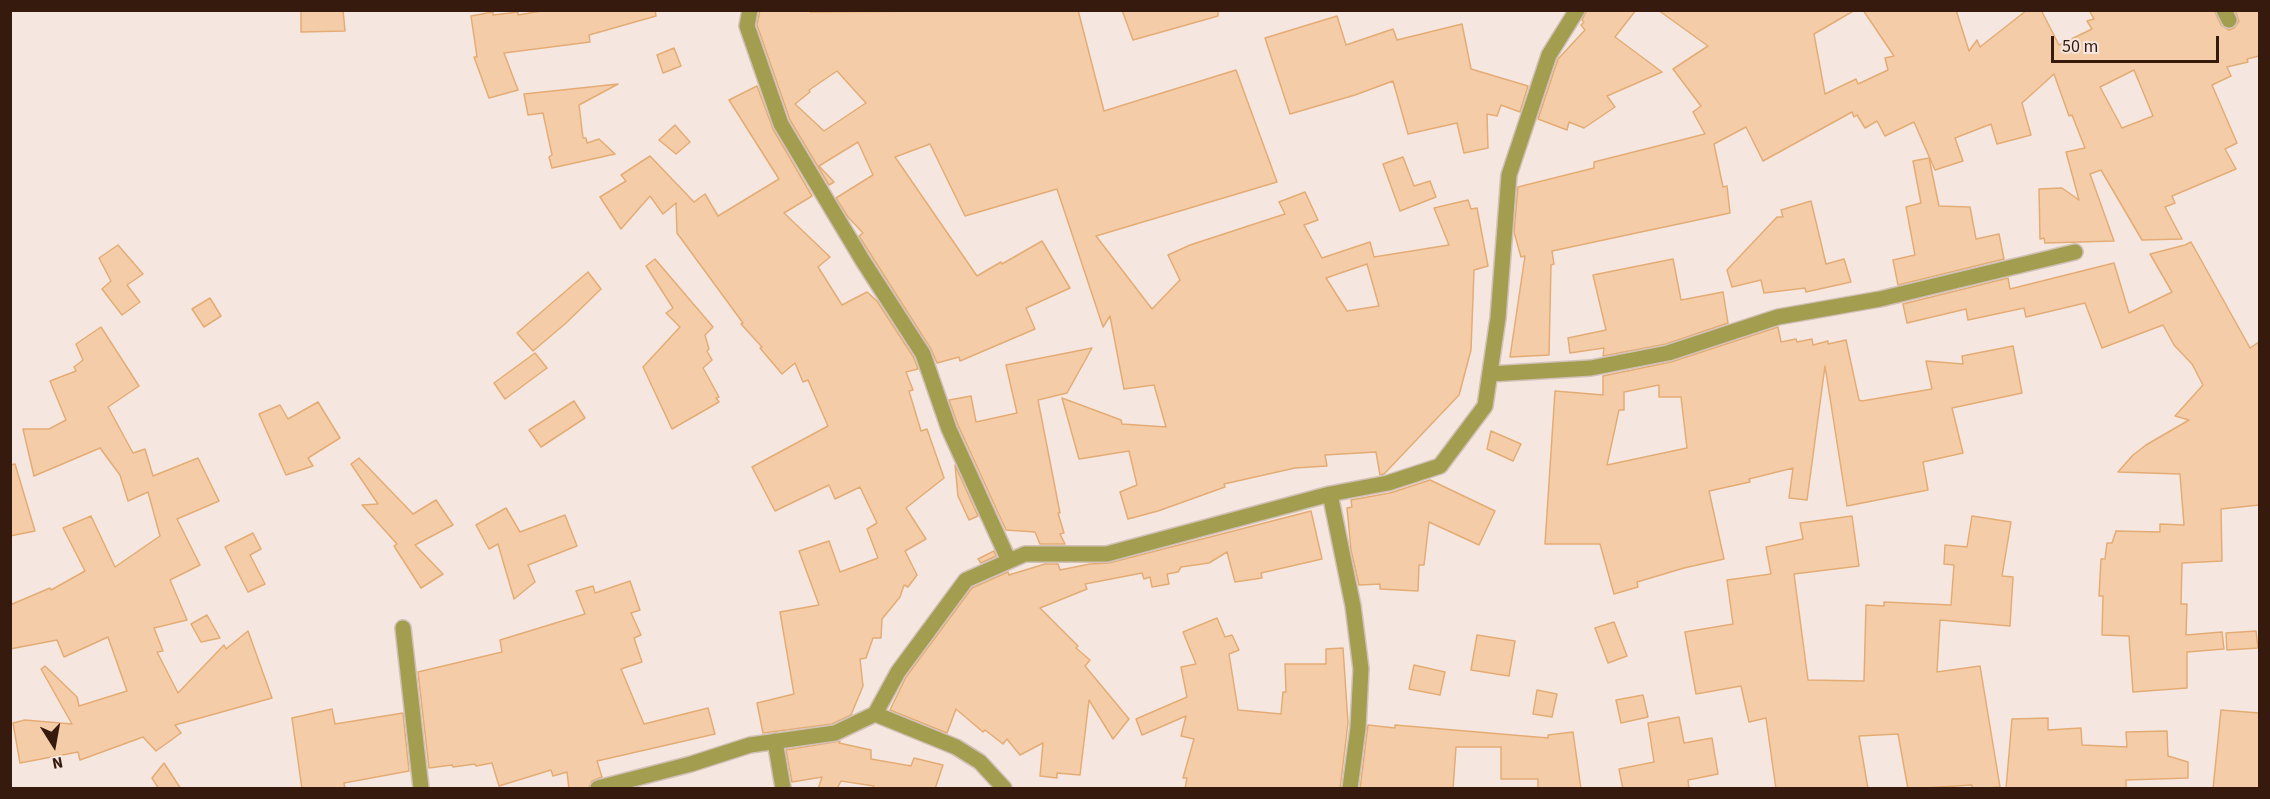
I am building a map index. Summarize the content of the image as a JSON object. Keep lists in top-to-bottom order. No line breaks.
{"scale_bar":"50 m","north":"bottom"}
